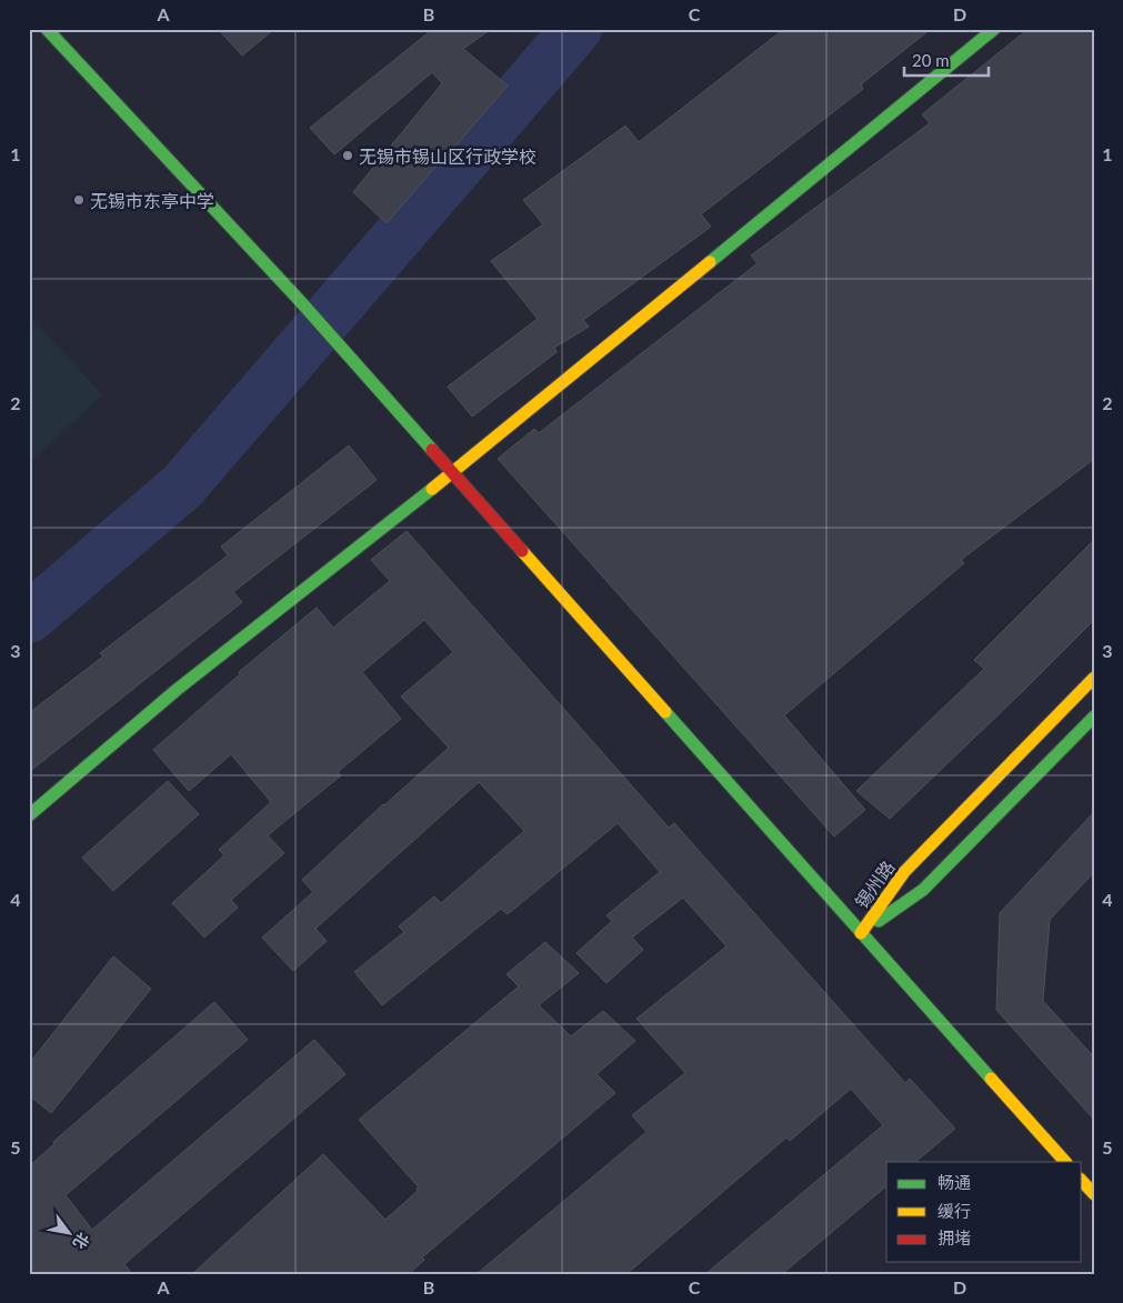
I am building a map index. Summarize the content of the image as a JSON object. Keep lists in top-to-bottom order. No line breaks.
{"streets":{"street":["锡州路"]},"places":["无锡市锡山区行政学校","无锡市东亭中学"],"legend":["畅通","缓行","拥堵"],"scale_bar":"20 m","north":"bottom right","grid":{"columns":["A","B","C","D"],"rows":["1","2","3","4","5"]}}
